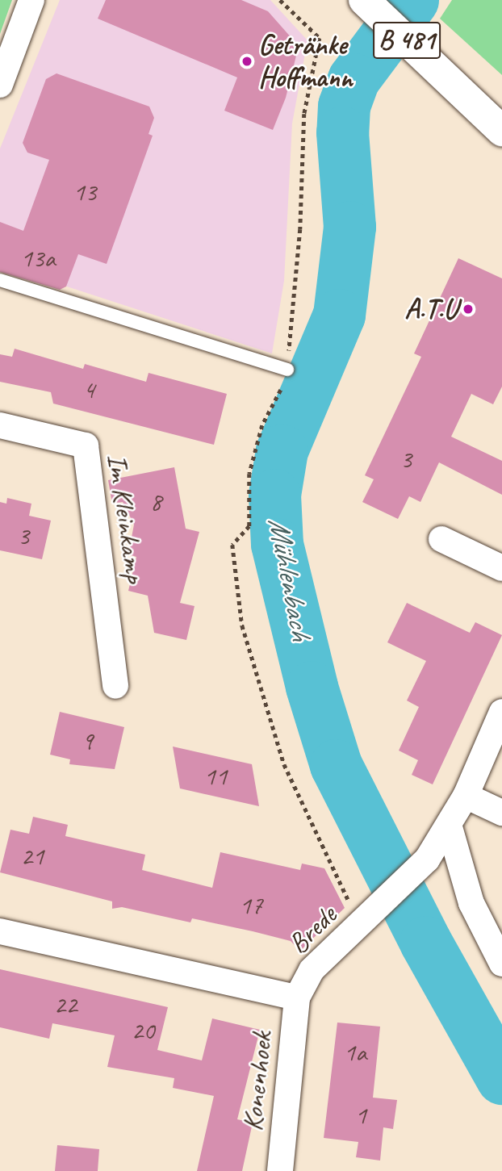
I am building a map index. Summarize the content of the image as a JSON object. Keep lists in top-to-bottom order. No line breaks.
{"streets":{"main road":["B 481"],"street":["Im Kleinkamp","Brede","Konenhoek"]},"crossings":[["Brede","Konenhoek"]],"water":["Mühlenbach"],"places":["Getränke Hoffmann","A.T.U"],"house_numbers":["13","13a","4","3","8","3","9","11","21","17","22","20","1a","1"]}
